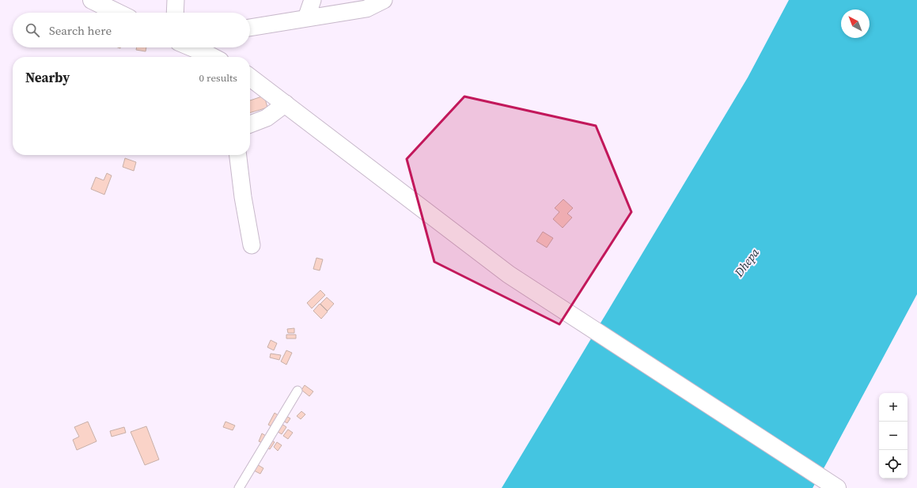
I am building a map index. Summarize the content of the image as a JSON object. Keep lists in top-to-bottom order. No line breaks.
{"water":["Dhepa"],"north":"top left","page":{"search":"Search here","heading":["Nearby","0 results"],"map_buttons":["+","−"]}}
